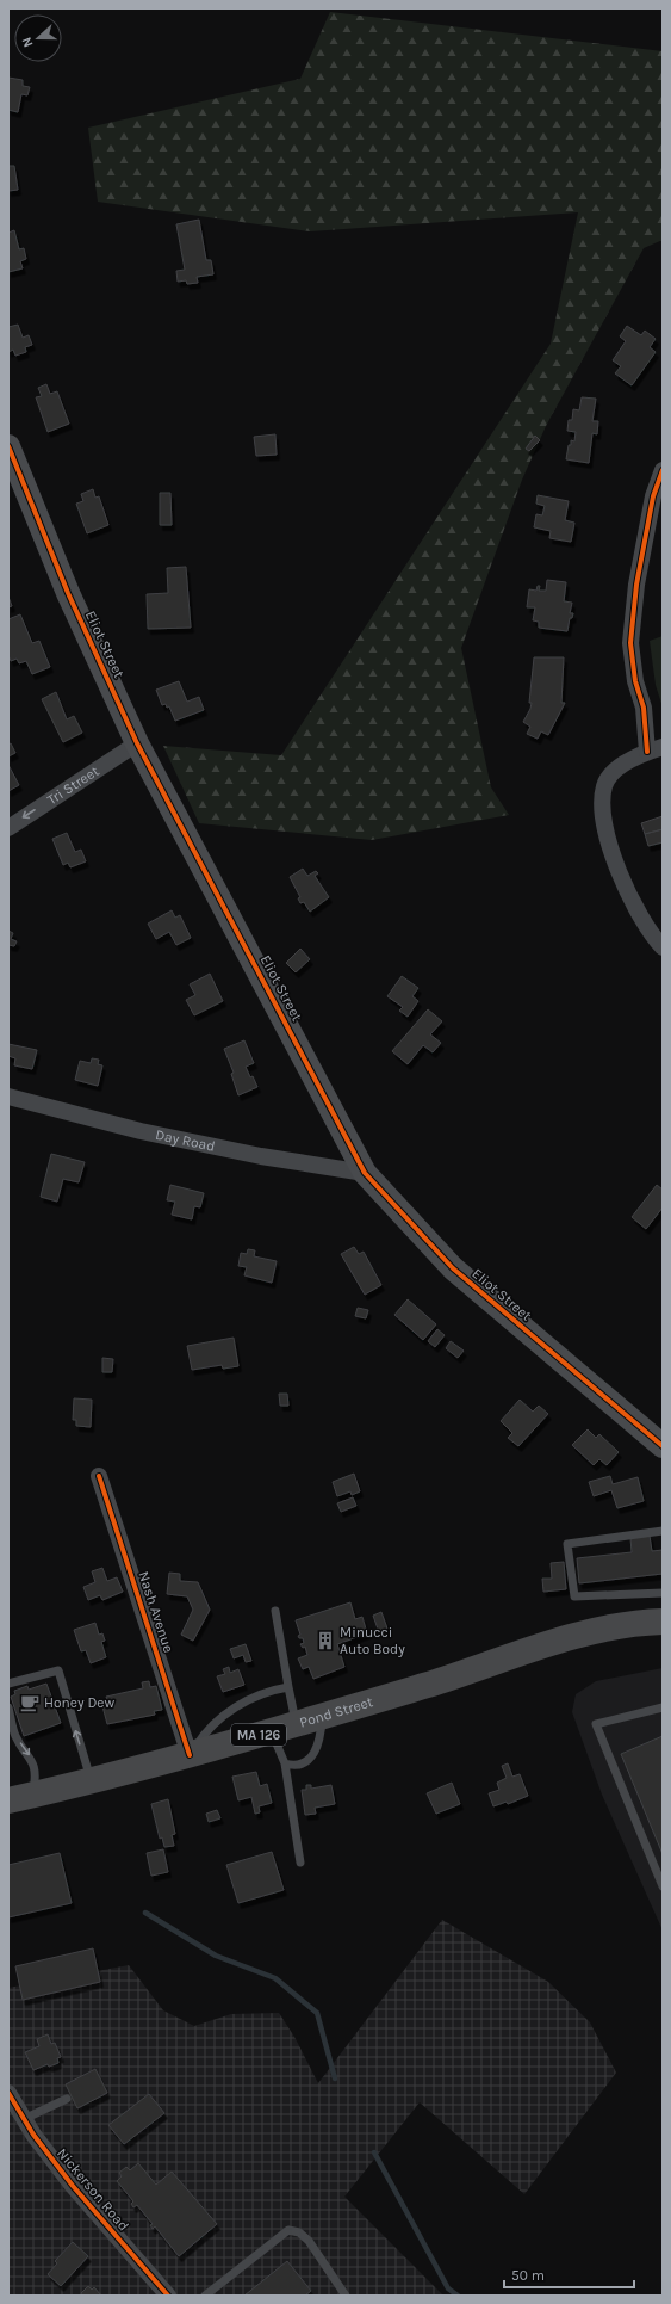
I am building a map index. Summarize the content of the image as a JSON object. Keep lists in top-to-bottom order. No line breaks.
{"streets":{"main road":["Pond Street","MA 126"],"street":["Eliot Street","Tri Street","Day Road","Nash Avenue","Nickerson Road"]},"crossings":[["Eliot Street","Tri Street"],["Eliot Street","Day Road"],["Nash Avenue","Pond Street"]],"one_way":["Tri Street"],"places":{"building":["Minucci Auto Body"],"cafe":["Honey Dew"]},"scale_bar":"50 m","north":"left"}
